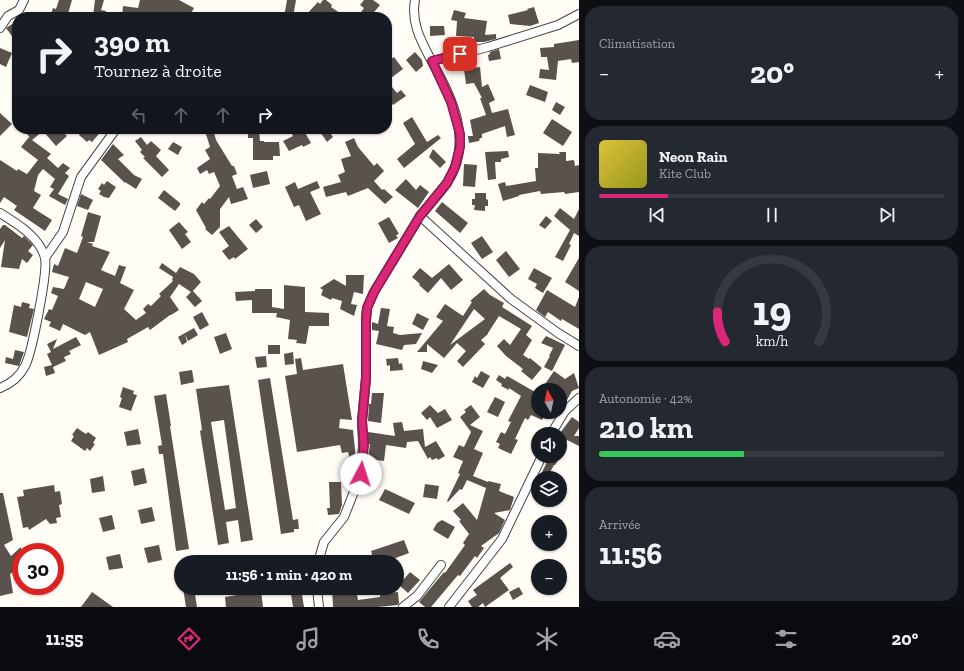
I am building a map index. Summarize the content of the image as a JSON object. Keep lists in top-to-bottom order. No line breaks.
{"north":"top","page":{"tile":["Climatisation",["Autonomie · 42%","210 km"],["Arrivée","11:56"]],"turn":["390 m","Tournez à droite"],"heat":["−","20°","+"],"song":["Neon Rain","Kite Club"],"map_buttons":["+","−"],"limit":"30","trip":"11:56 · 1 min · 420 m","tabs":["11:55","20°"],"gauge":["19","km/h"]}}
